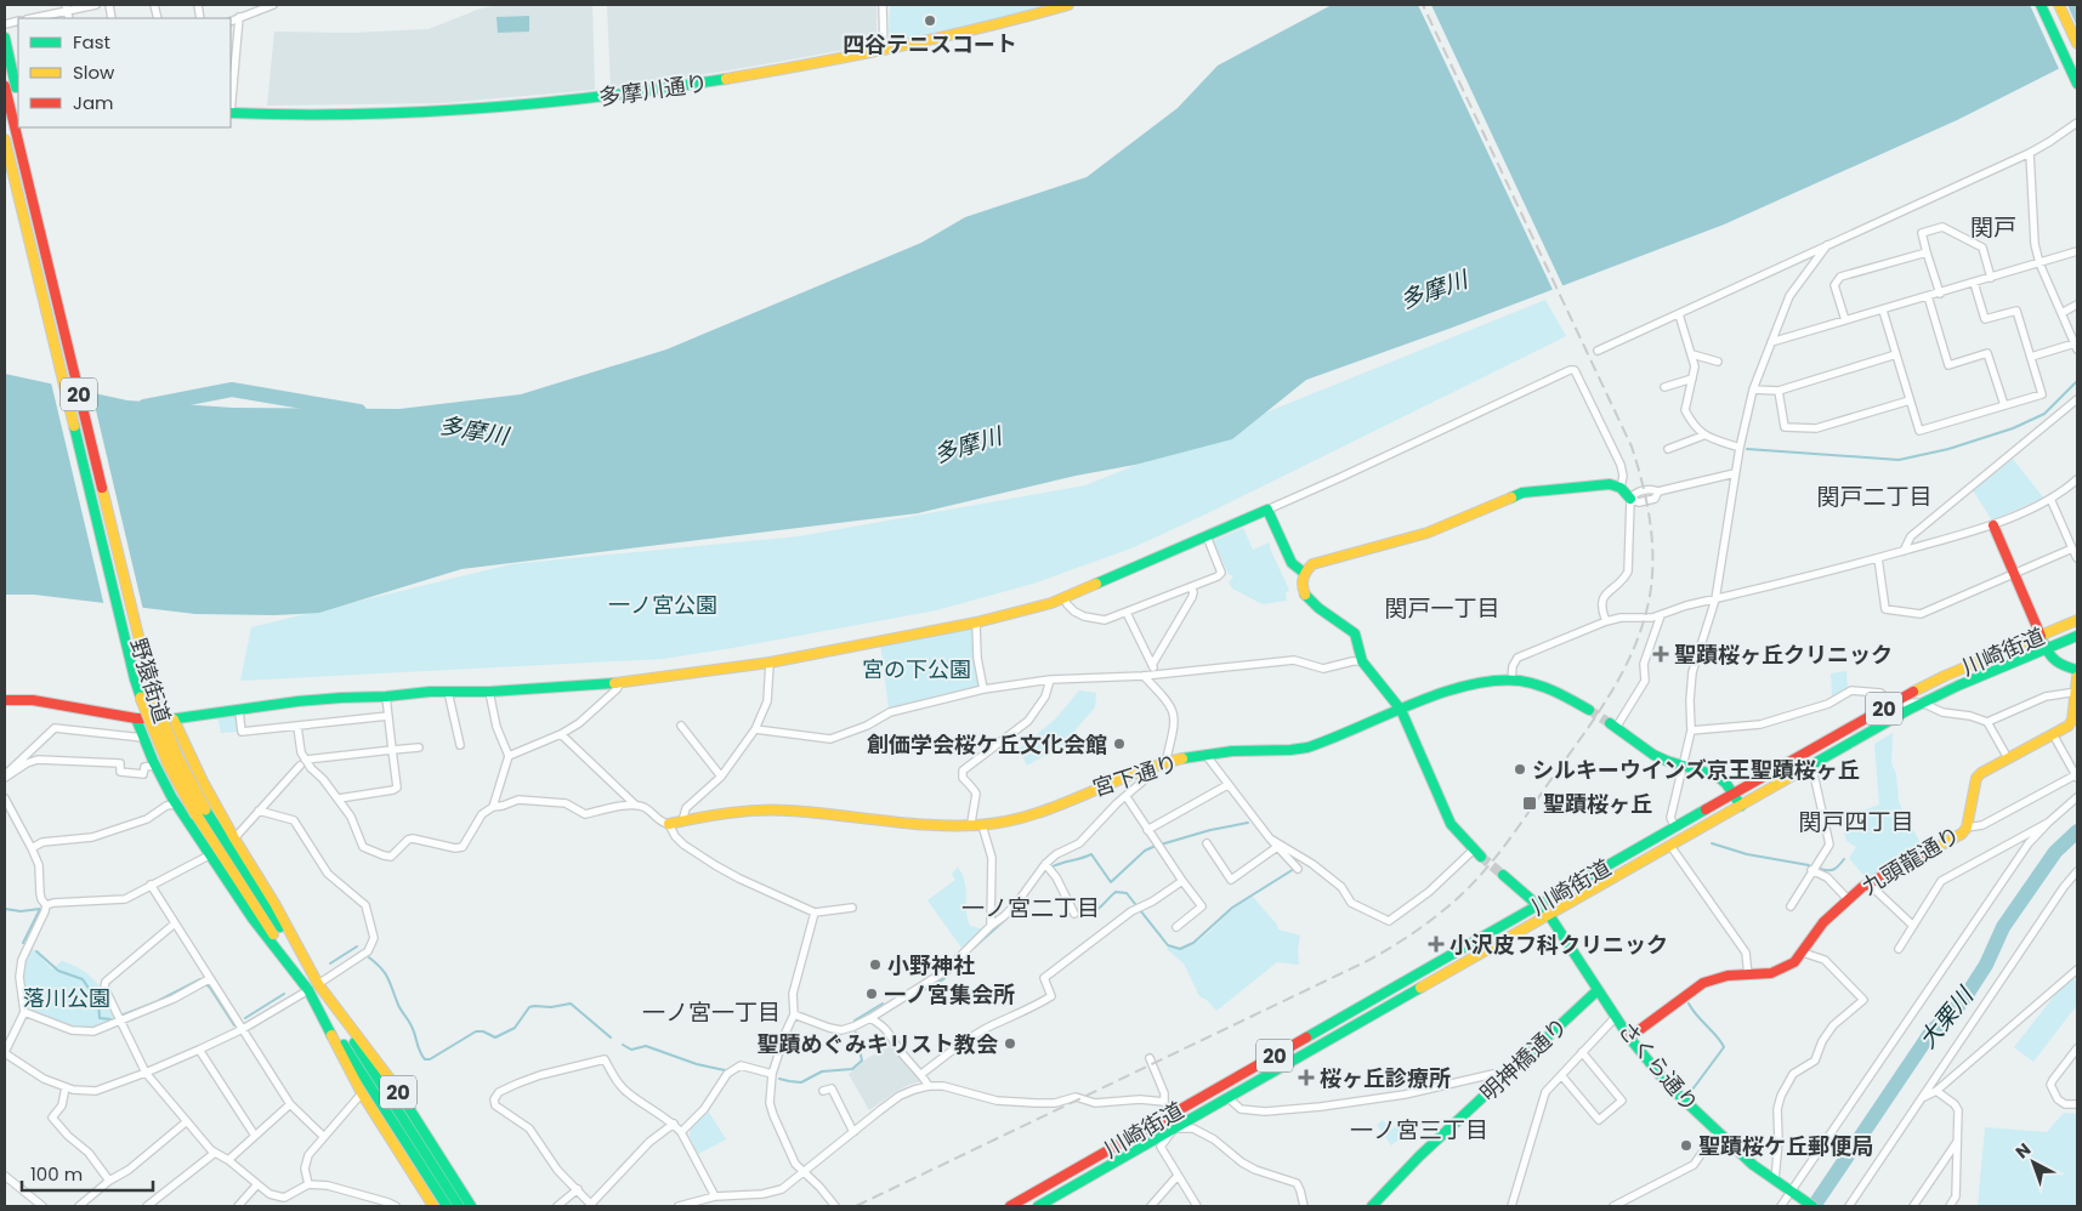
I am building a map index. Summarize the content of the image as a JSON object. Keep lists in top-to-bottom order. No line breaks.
{"streets":{"main road":["多摩川通り","20","川崎街道","野猿街道","宮下通り","九頭龍通り","明神橋通り","さくら通り"]},"crossings":[["20","野猿街道"],["川崎街道","さくら通り"],["九頭龍通り","さくら通り"],["明神橋通り","さくら通り"]],"districts":["関戸","関戸二丁目","関戸一丁目","関戸四丁目","一ノ宮二丁目","一ノ宮一丁目","一ノ宮三丁目"],"water":["多摩川","大栗川"],"parks":["一ノ宮公園","宮の下公園","落川公園"],"places":{"other":["四谷テニスコート","創価学会桜ケ丘文化会館","シルキーウインズ京王聖蹟桜ヶ丘","小野神社","一ノ宮集会所","聖蹟めぐみキリスト教会","聖蹟桜ケ丘郵便局"],"health":["聖蹟桜ヶ丘クリニック","小沢皮フ科クリニック","桜ヶ丘診療所"],"transit":["聖蹟桜ヶ丘"]},"legend":["Fast","Slow","Jam"],"scale_bar":"100 m","north":"top left"}
